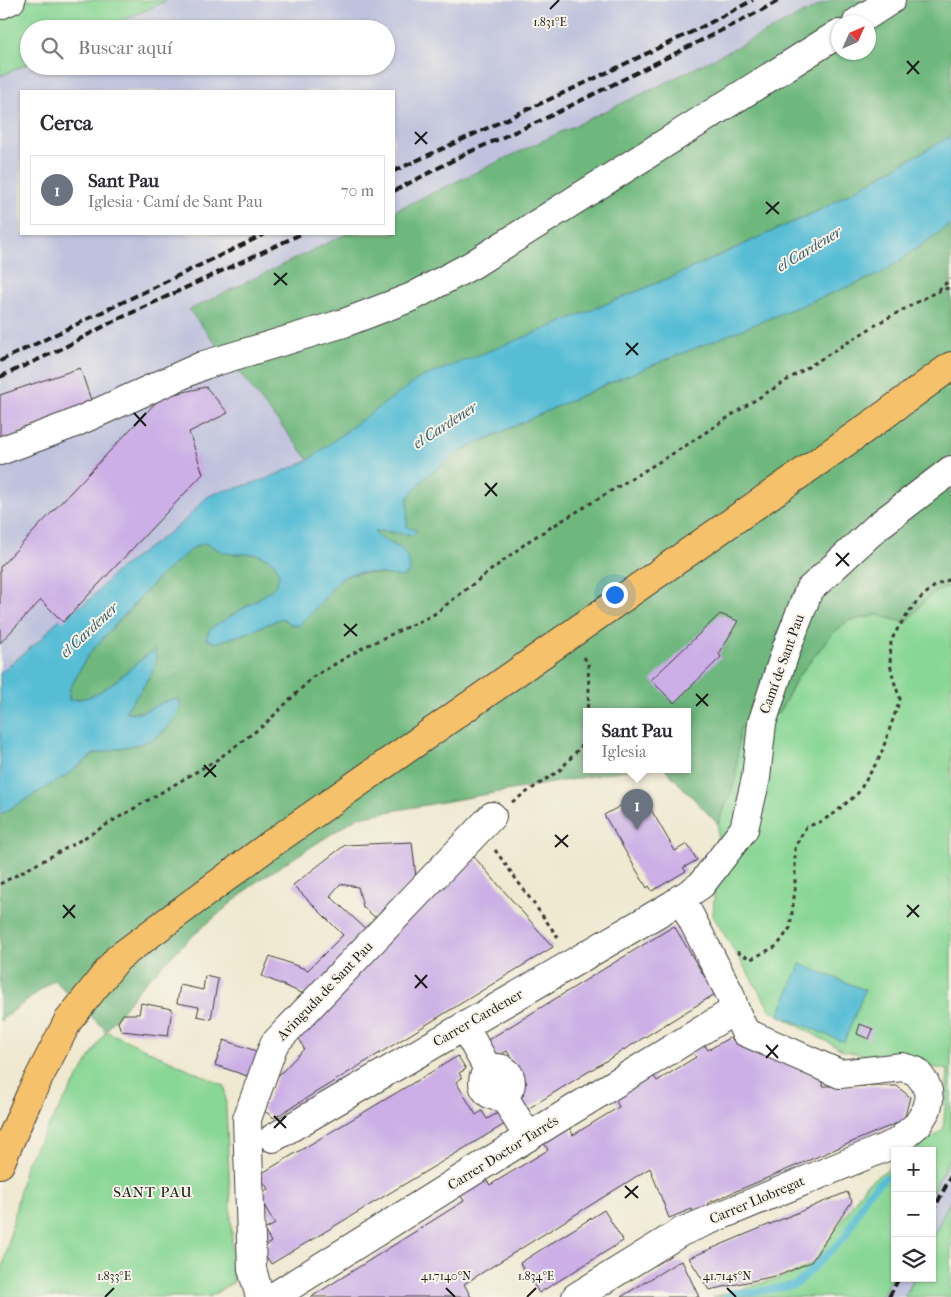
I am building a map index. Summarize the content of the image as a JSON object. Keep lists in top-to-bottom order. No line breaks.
{"streets":{"street":["Camí de Sant Pau","Avinguda de Sant Pau","Carrer Cardener","Carrer Doctor Tarrés","Carrer Llobregat"]},"crossings":[["Camí de Sant Pau","Carrer Cardener"],["Carrer Doctor Tarrés","Carrer Llobregat"]],"districts":["SANT PAU"],"water":["el Cardener"],"north":"top right","page":{"search":"Buscar aquí","heading":"Cerca","list":[{"mark":"1","name":"Sant Pau","note":"Iglesia · Camí de Sant Pau","value":"70 m"}],"popup":["Sant Pau","Iglesia"],"pins":"1","map_buttons":["+","−"]},"coordinates":["1.831°E","1.833°E","41.7140°N","1.834°E","41.7145°N"]}
